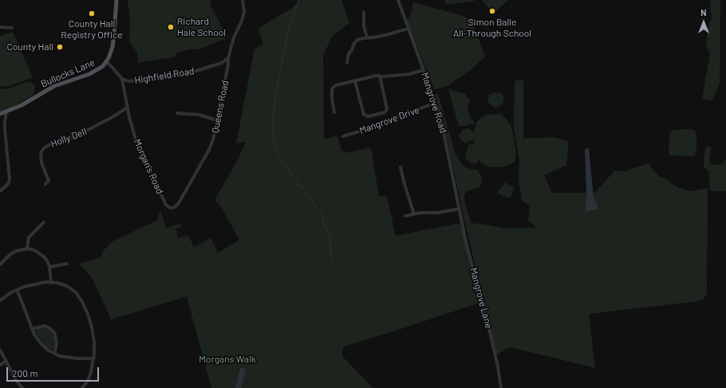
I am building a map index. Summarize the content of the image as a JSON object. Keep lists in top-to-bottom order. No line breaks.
{"streets":{"main road":["Bullocks Lane"],"street":["Highfield Road","Mangrove Road","Queens Road","Mangrove Drive","Holly Dell","Morgan's Road","Mangrove Lane"]},"crossings":[["Bullocks Lane","Highfield Road"],["Highfield Road","Queens Road"],["Highfield Road","Morgan's Road"],["Mangrove Road","Mangrove Drive"],["Mangrove Road","Mangrove Lane"],["Queens Road","Morgan's Road"],["Holly Dell","Morgan's Road"]],"parks":["Morgans Walk"],"places":["Simon Balle All-Through School","County Hall Registry Office","Richard Hale School","County Hall"],"scale_bar":"200 m","north":"top"}
